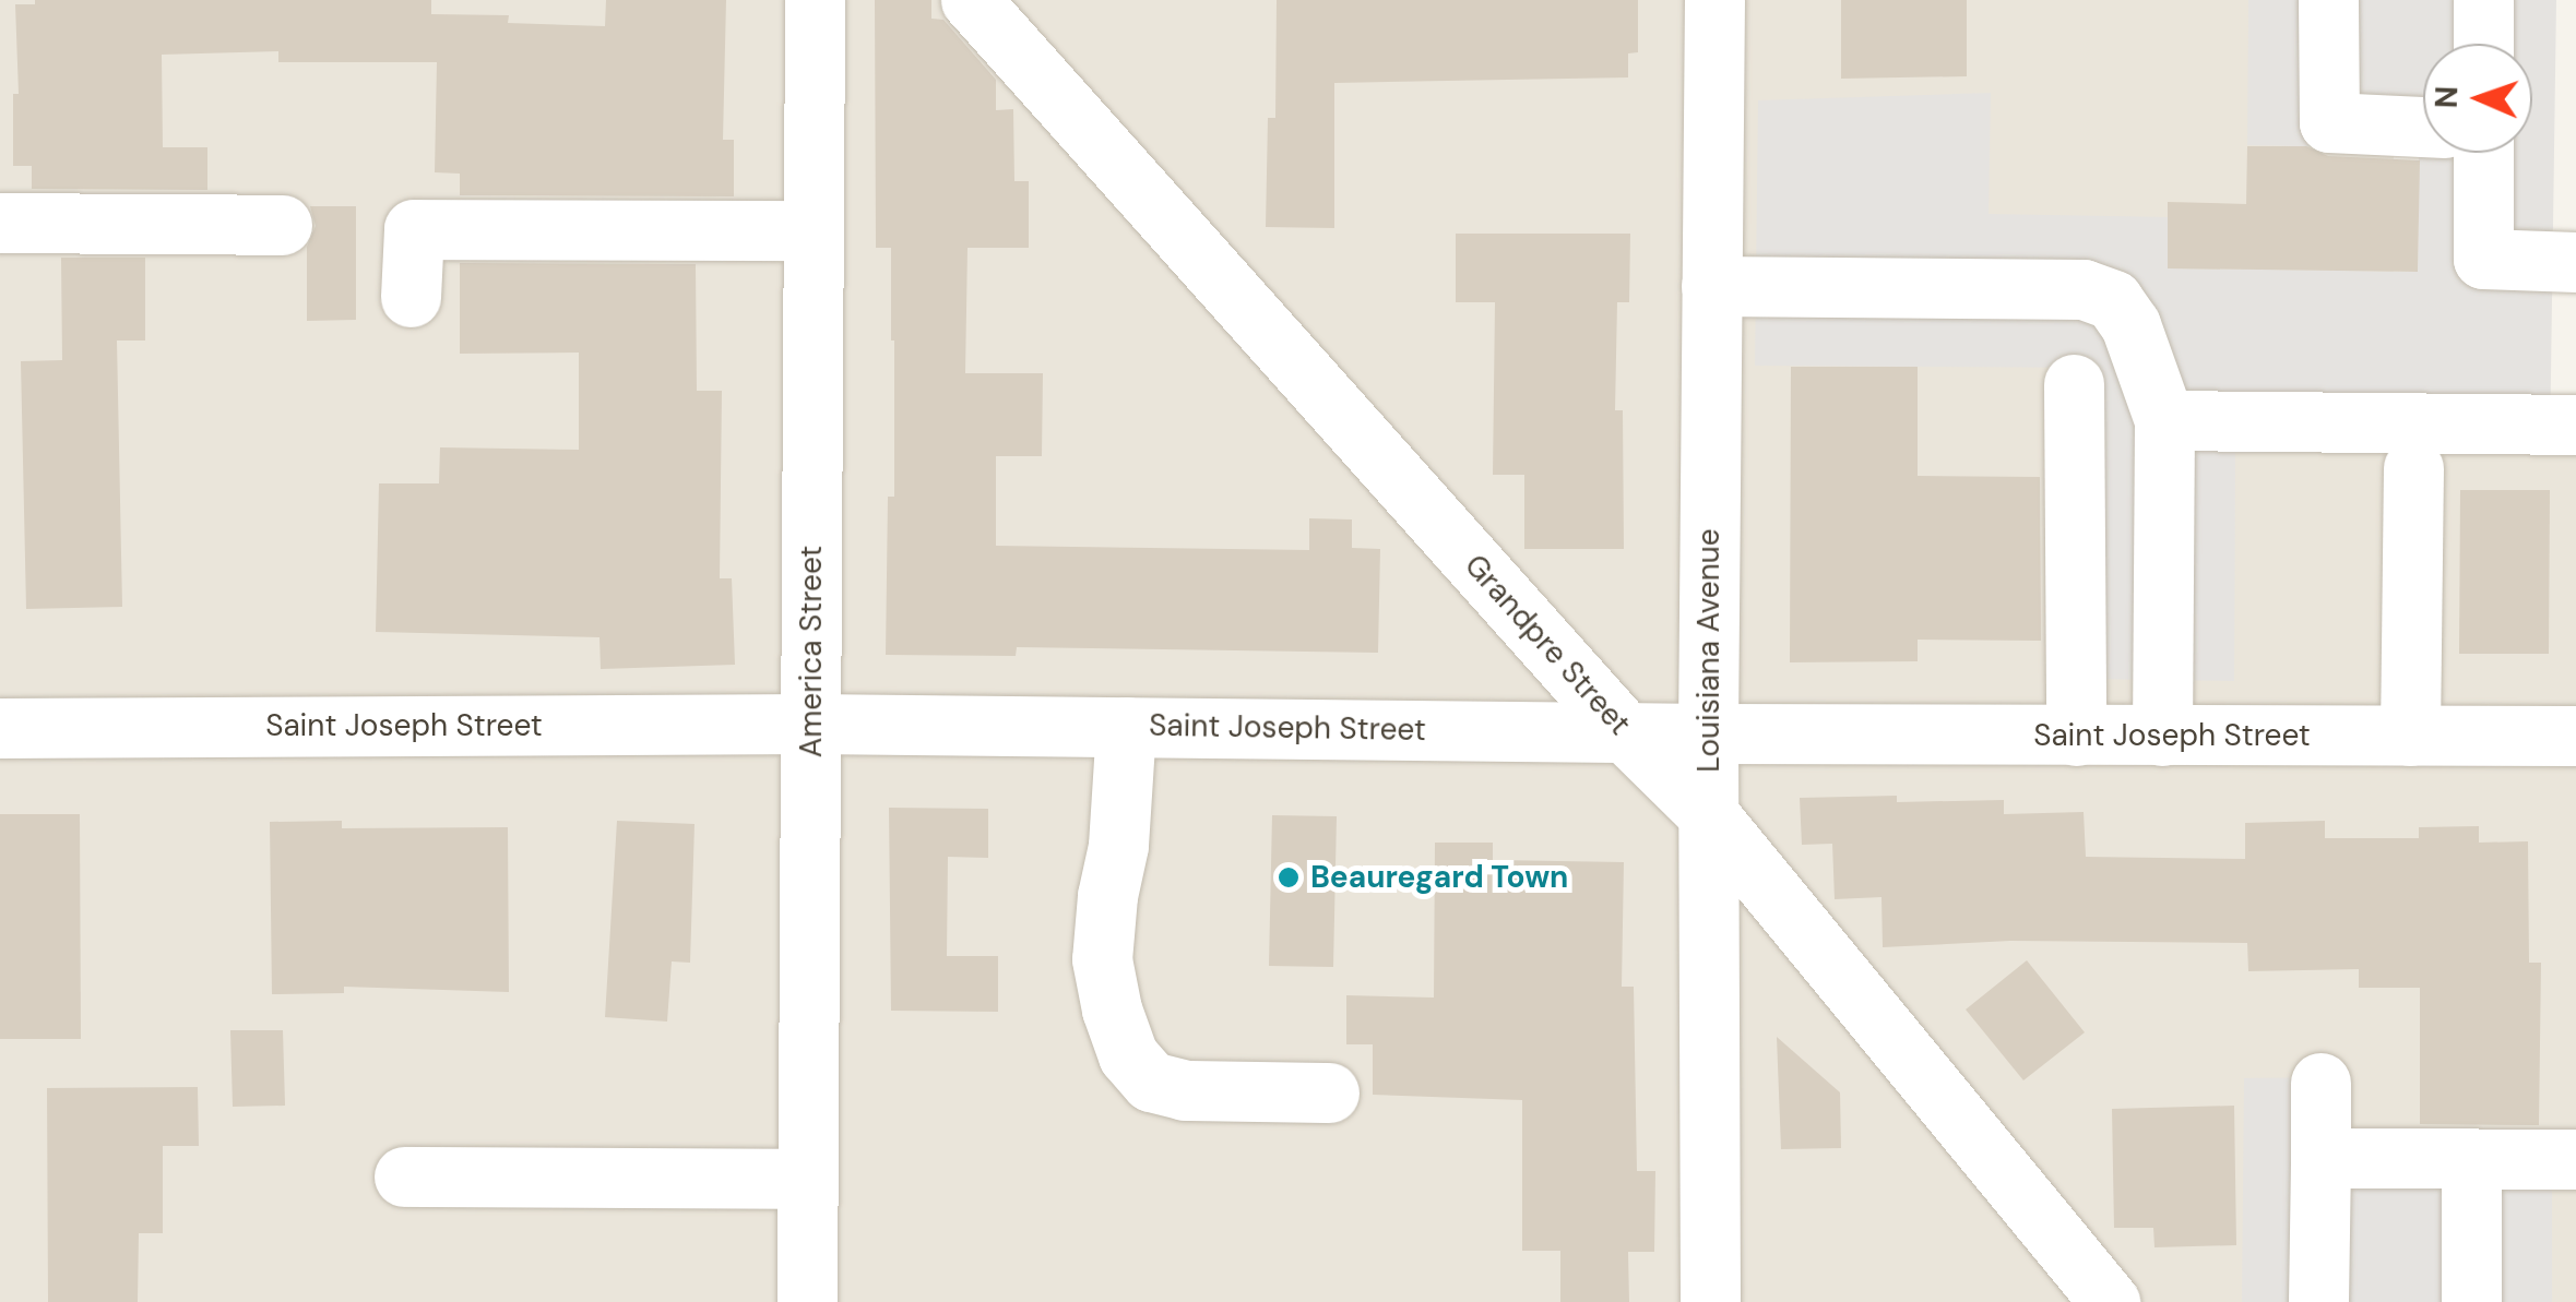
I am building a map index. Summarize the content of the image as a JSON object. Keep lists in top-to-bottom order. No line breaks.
{"streets":{"street":["Grandpre Street","Louisiana Avenue","America Street","Saint Joseph Street"]},"crossings":[["Grandpre Street","Louisiana Avenue"],["Grandpre Street","Saint Joseph Street"],["Louisiana Avenue","Saint Joseph Street"],["America Street","Saint Joseph Street"]],"places":["Beauregard Town"],"north":"left"}
